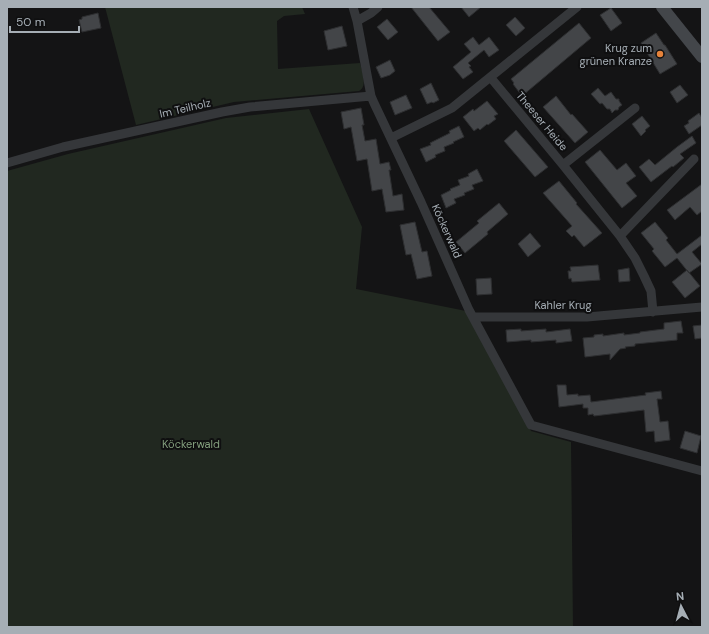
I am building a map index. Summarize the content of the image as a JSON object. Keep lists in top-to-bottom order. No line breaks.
{"streets":{"street":["Im Teilholz","Theeser Heide","Köckerwald","Kahler Krug"]},"crossings":[["Im Teilholz","Köckerwald"],["Köckerwald","Kahler Krug"]],"parks":["Köckerwald"],"places":["Krug zum grünen Kranze"],"scale_bar":"50 m","north":"top"}
